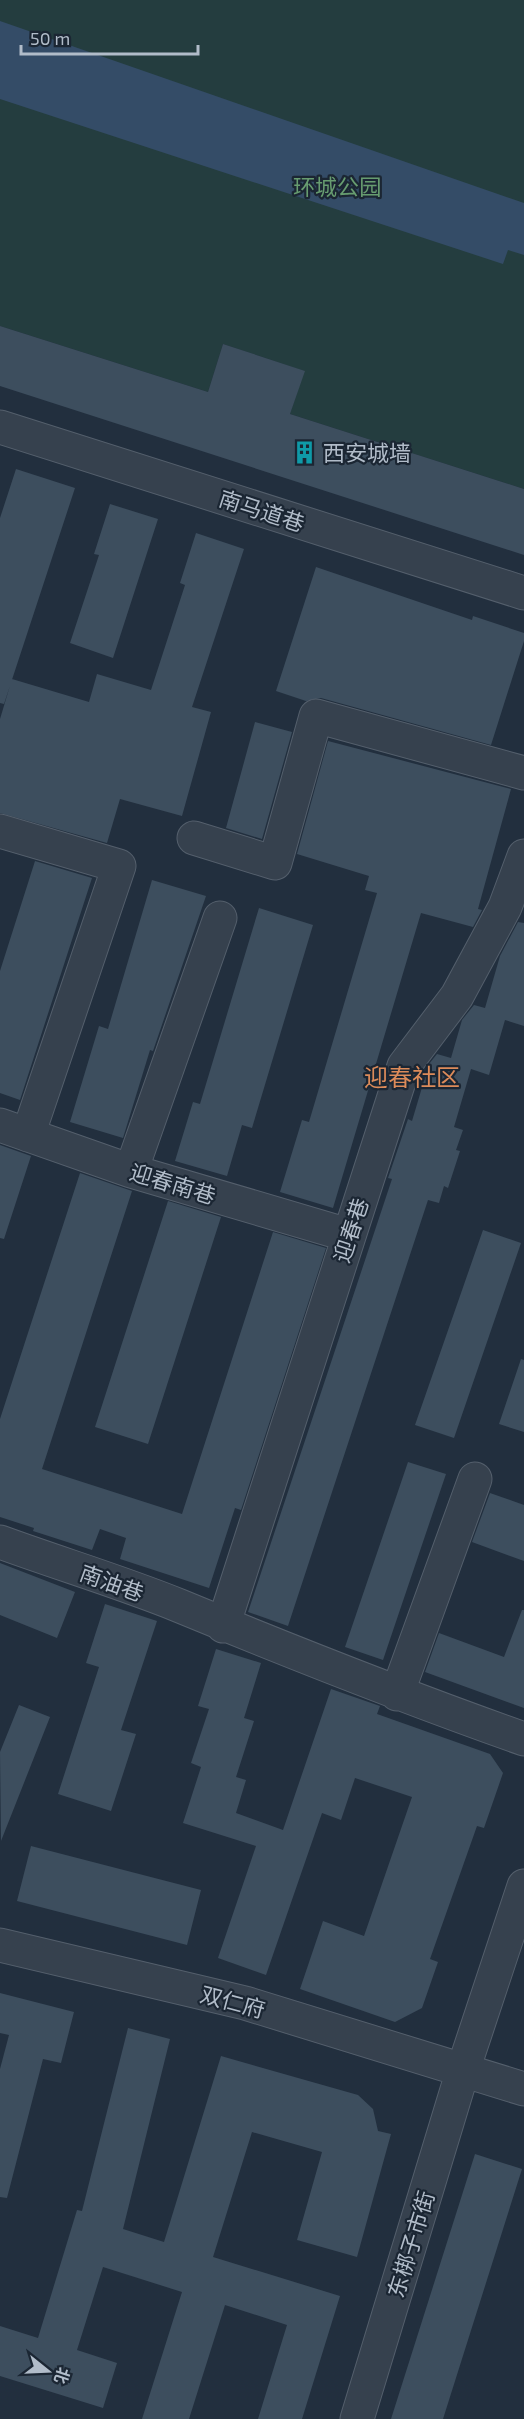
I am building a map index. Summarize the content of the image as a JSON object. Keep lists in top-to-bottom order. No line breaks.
{"streets":{"street":["南马道巷","迎春南巷","迎春巷","南油巷","双仁府","东梆子市街"]},"crossings":[["迎春南巷","迎春巷"],["迎春巷","南油巷"],["双仁府","东梆子市街"]],"districts":["迎春社区"],"parks":["环城公园"],"places":{"building":["西安城墙"]},"scale_bar":"50 m","north":"right"}
